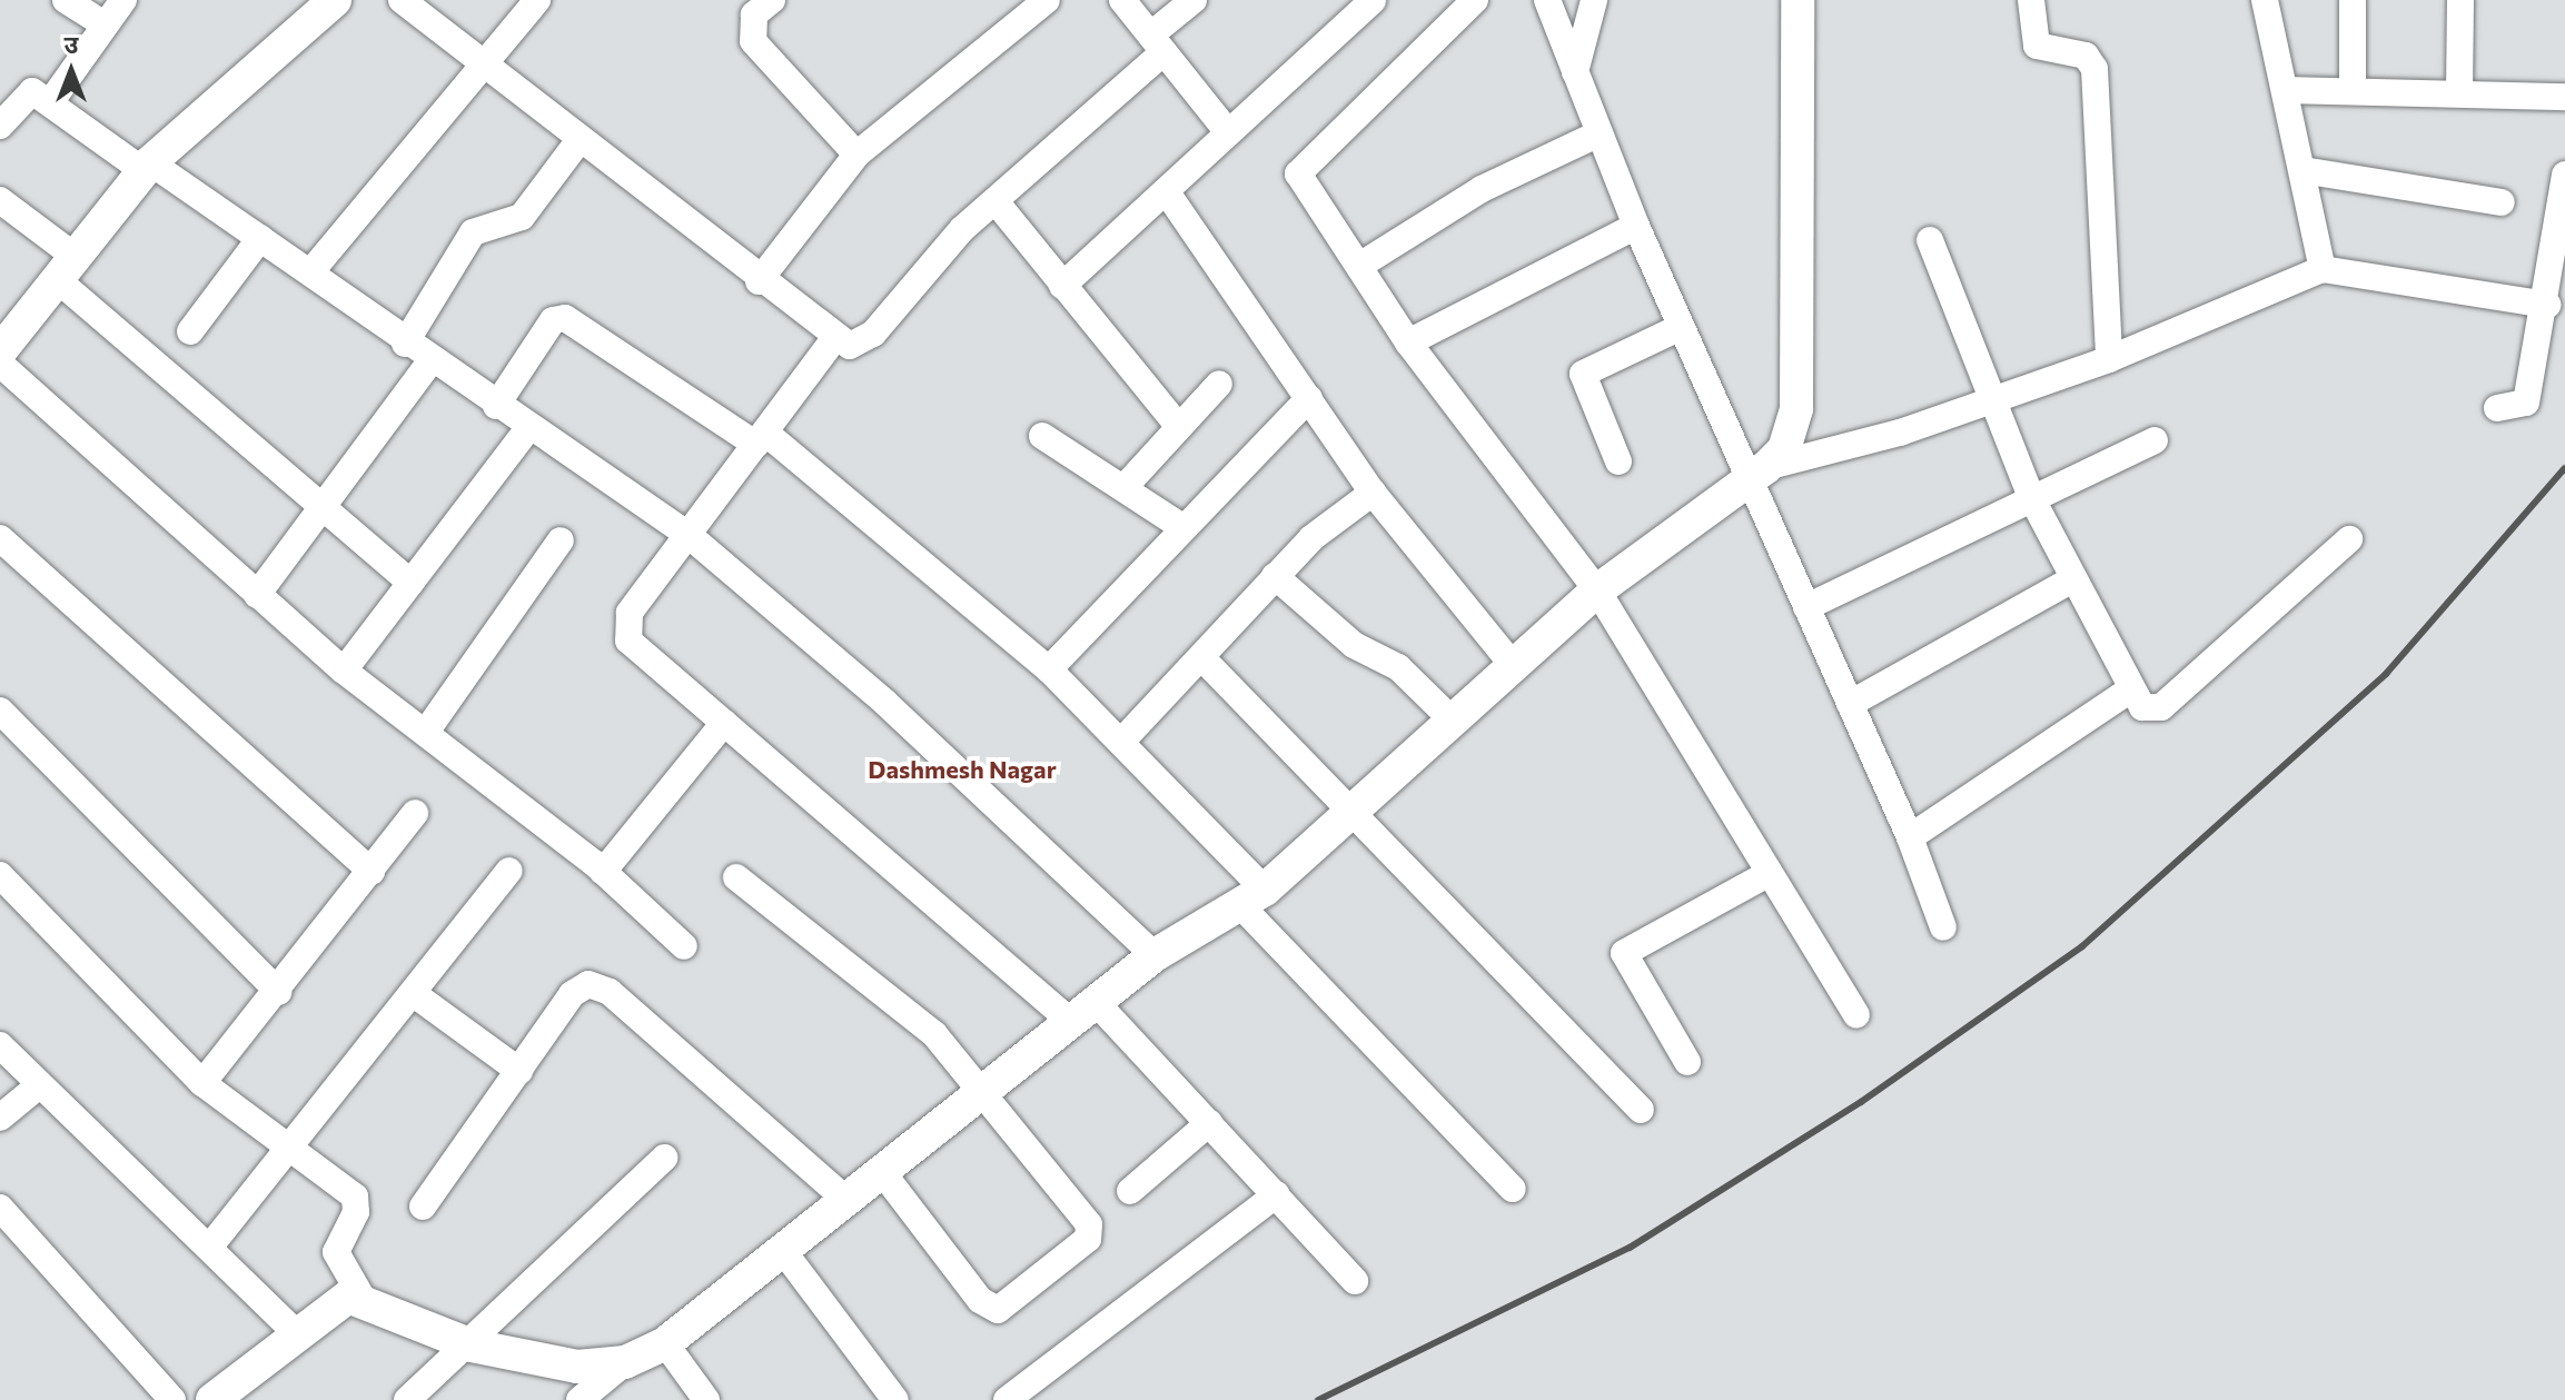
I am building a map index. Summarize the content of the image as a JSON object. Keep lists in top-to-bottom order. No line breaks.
{"districts":["Dashmesh Nagar"],"north":"top"}
